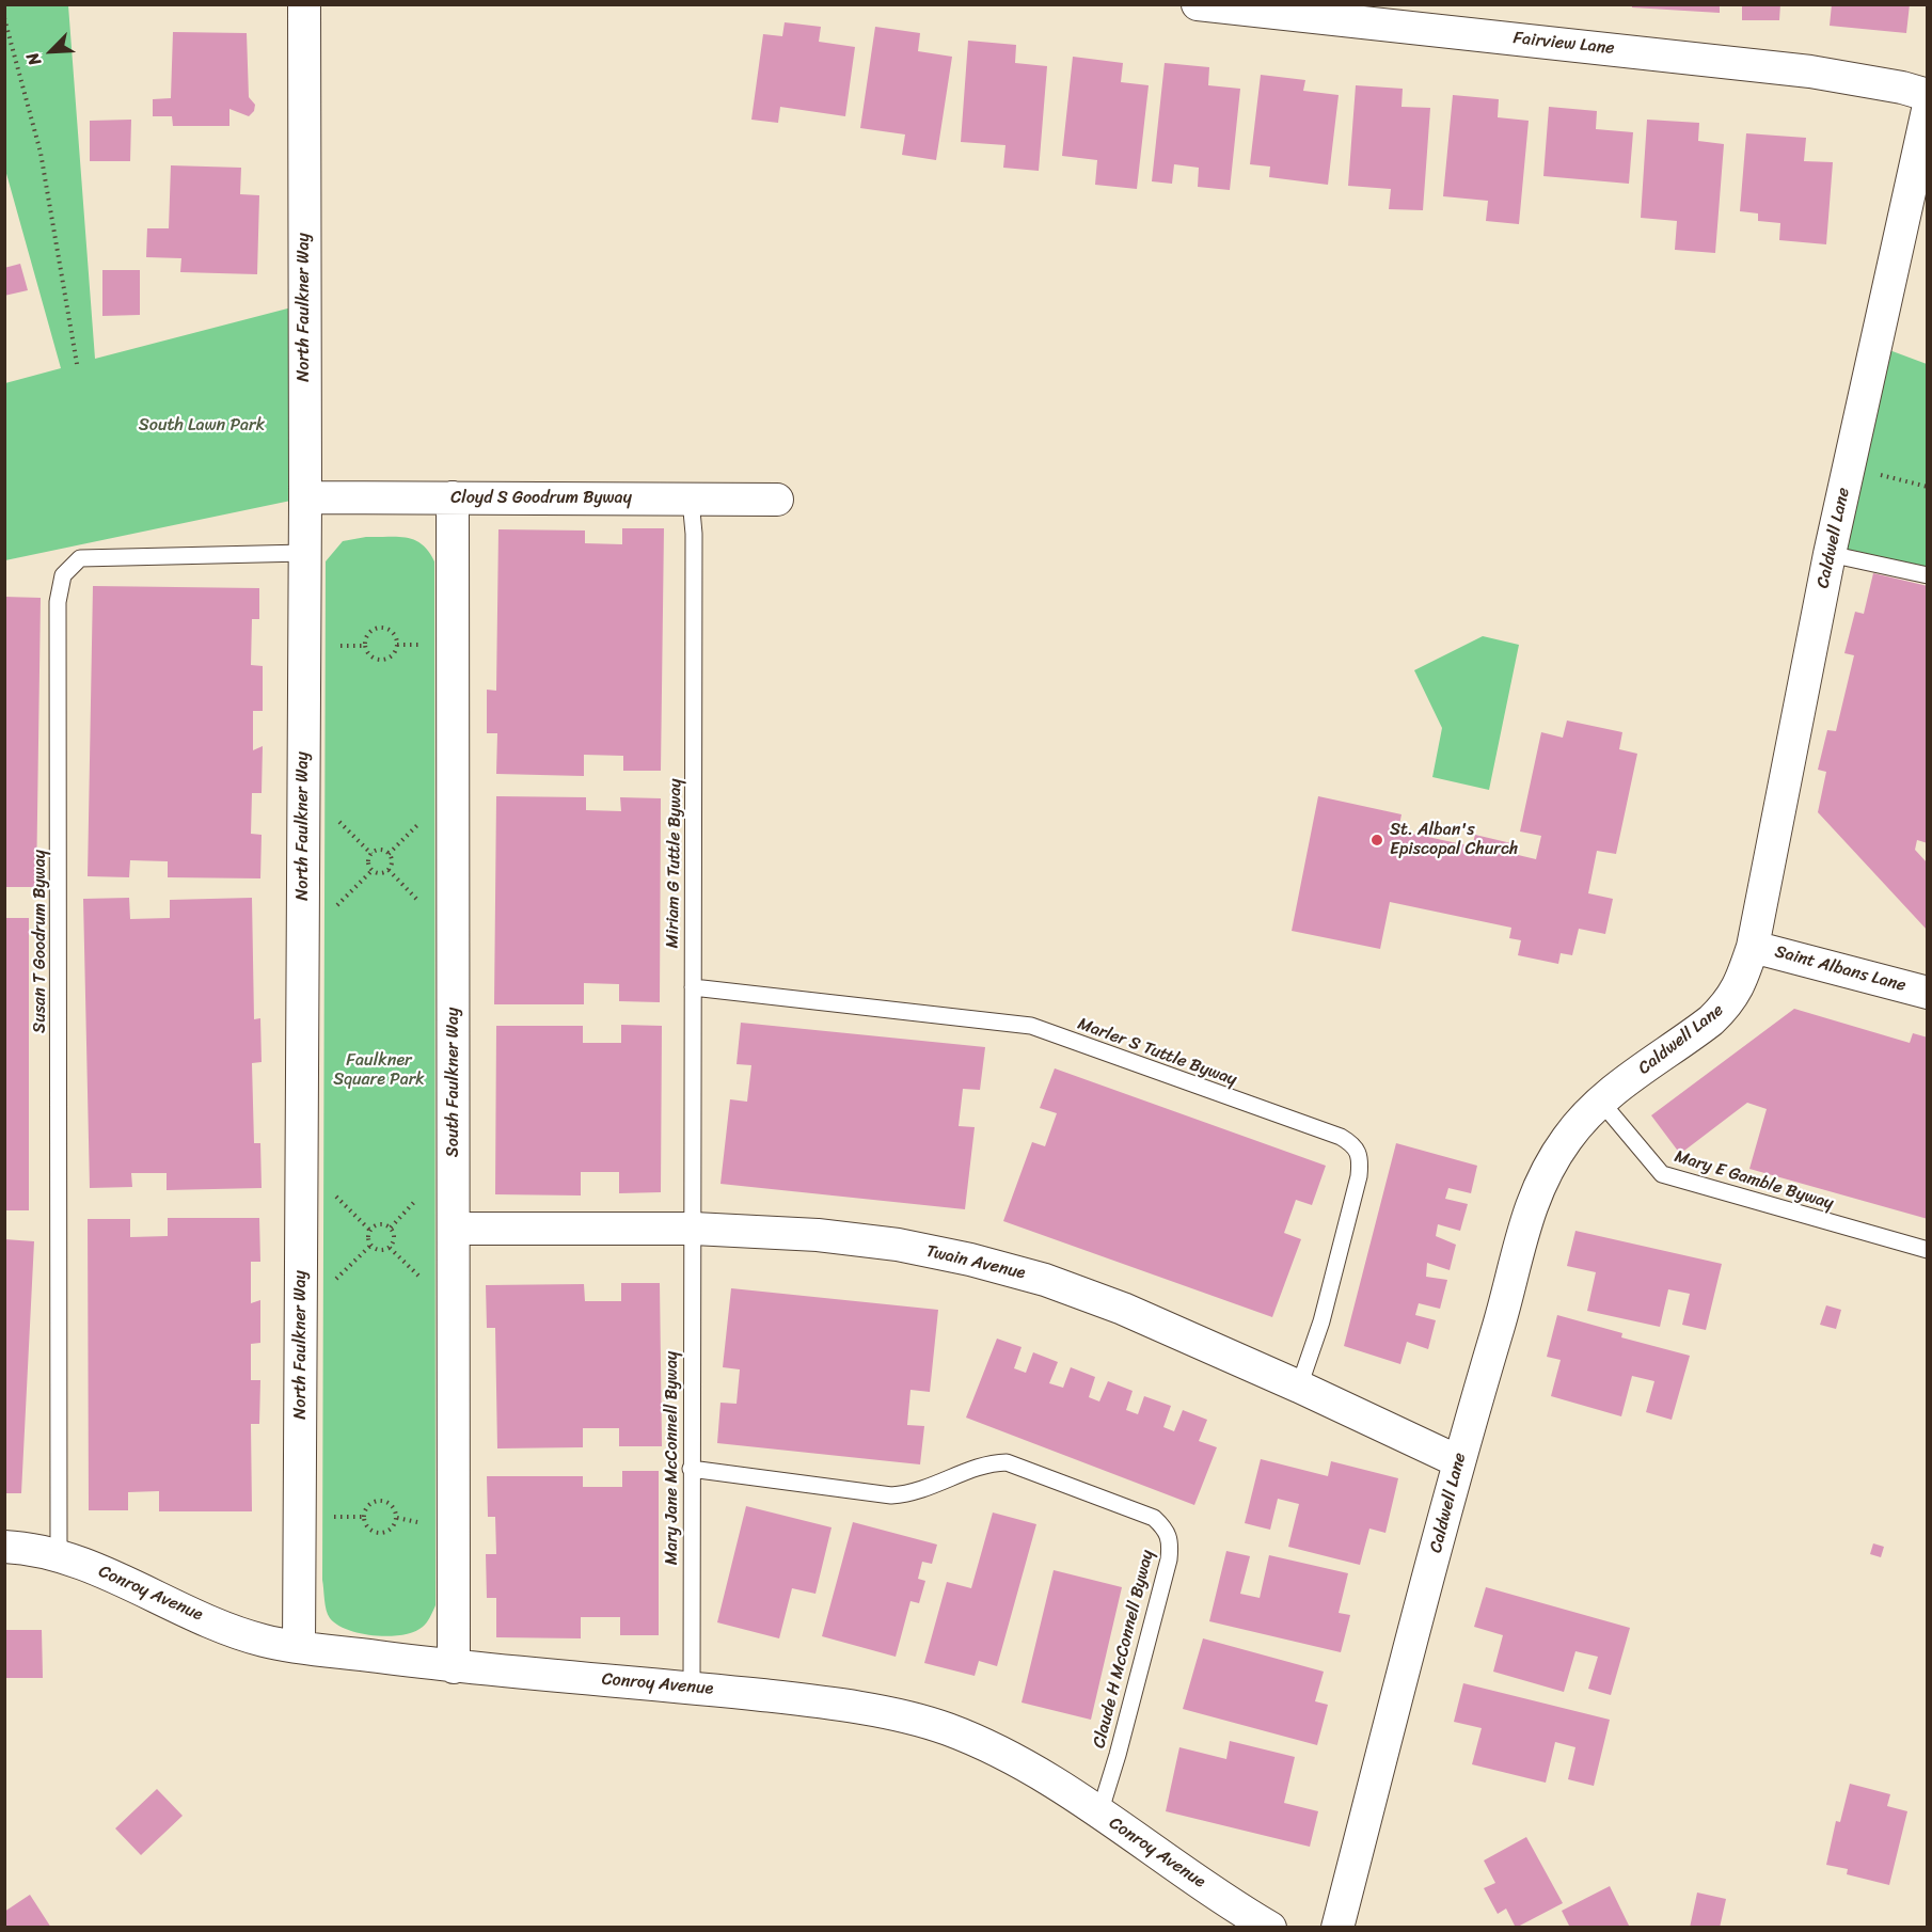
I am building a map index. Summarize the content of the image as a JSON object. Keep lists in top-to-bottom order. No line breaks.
{"streets":{"street":["Fairview Lane","North Faulkner Way","Cloyd S Goodrum Byway","Caldwell Lane","Saint Albans Lane","South Faulkner Way","Twain Avenue","Conroy Avenue"],"lane":["Miriam G Tuttle Byway","Susan T Goodrum Byway","Marler S Tuttle Byway","Mary E Gamble Byway","Mary Jane McConnell Byway","Claude H McConnell Byway"]},"crossings":[["North Faulkner Way","Cloyd S Goodrum Byway"],["North Faulkner Way","Susan T Goodrum Byway"],["North Faulkner Way","Conroy Avenue"],["Cloyd S Goodrum Byway","Miriam G Tuttle Byway"],["Cloyd S Goodrum Byway","South Faulkner Way"],["Caldwell Lane","Saint Albans Lane"],["Caldwell Lane","Mary E Gamble Byway"],["Caldwell Lane","Twain Avenue"],["Miriam G Tuttle Byway","Marler S Tuttle Byway"],["Miriam G Tuttle Byway","Twain Avenue"],["Miriam G Tuttle Byway","Mary Jane McConnell Byway"],["Susan T Goodrum Byway","Conroy Avenue"],["Marler S Tuttle Byway","Twain Avenue"],["South Faulkner Way","Twain Avenue"],["South Faulkner Way","Conroy Avenue"],["Twain Avenue","Mary Jane McConnell Byway"],["Mary Jane McConnell Byway","Conroy Avenue"],["Mary Jane McConnell Byway","Claude H McConnell Byway"],["Conroy Avenue","Claude H McConnell Byway"]],"parks":["South Lawn Park","Faulkner Square Park"],"places":["St. Alban's Episcopal Church"],"north":"bottom left"}
